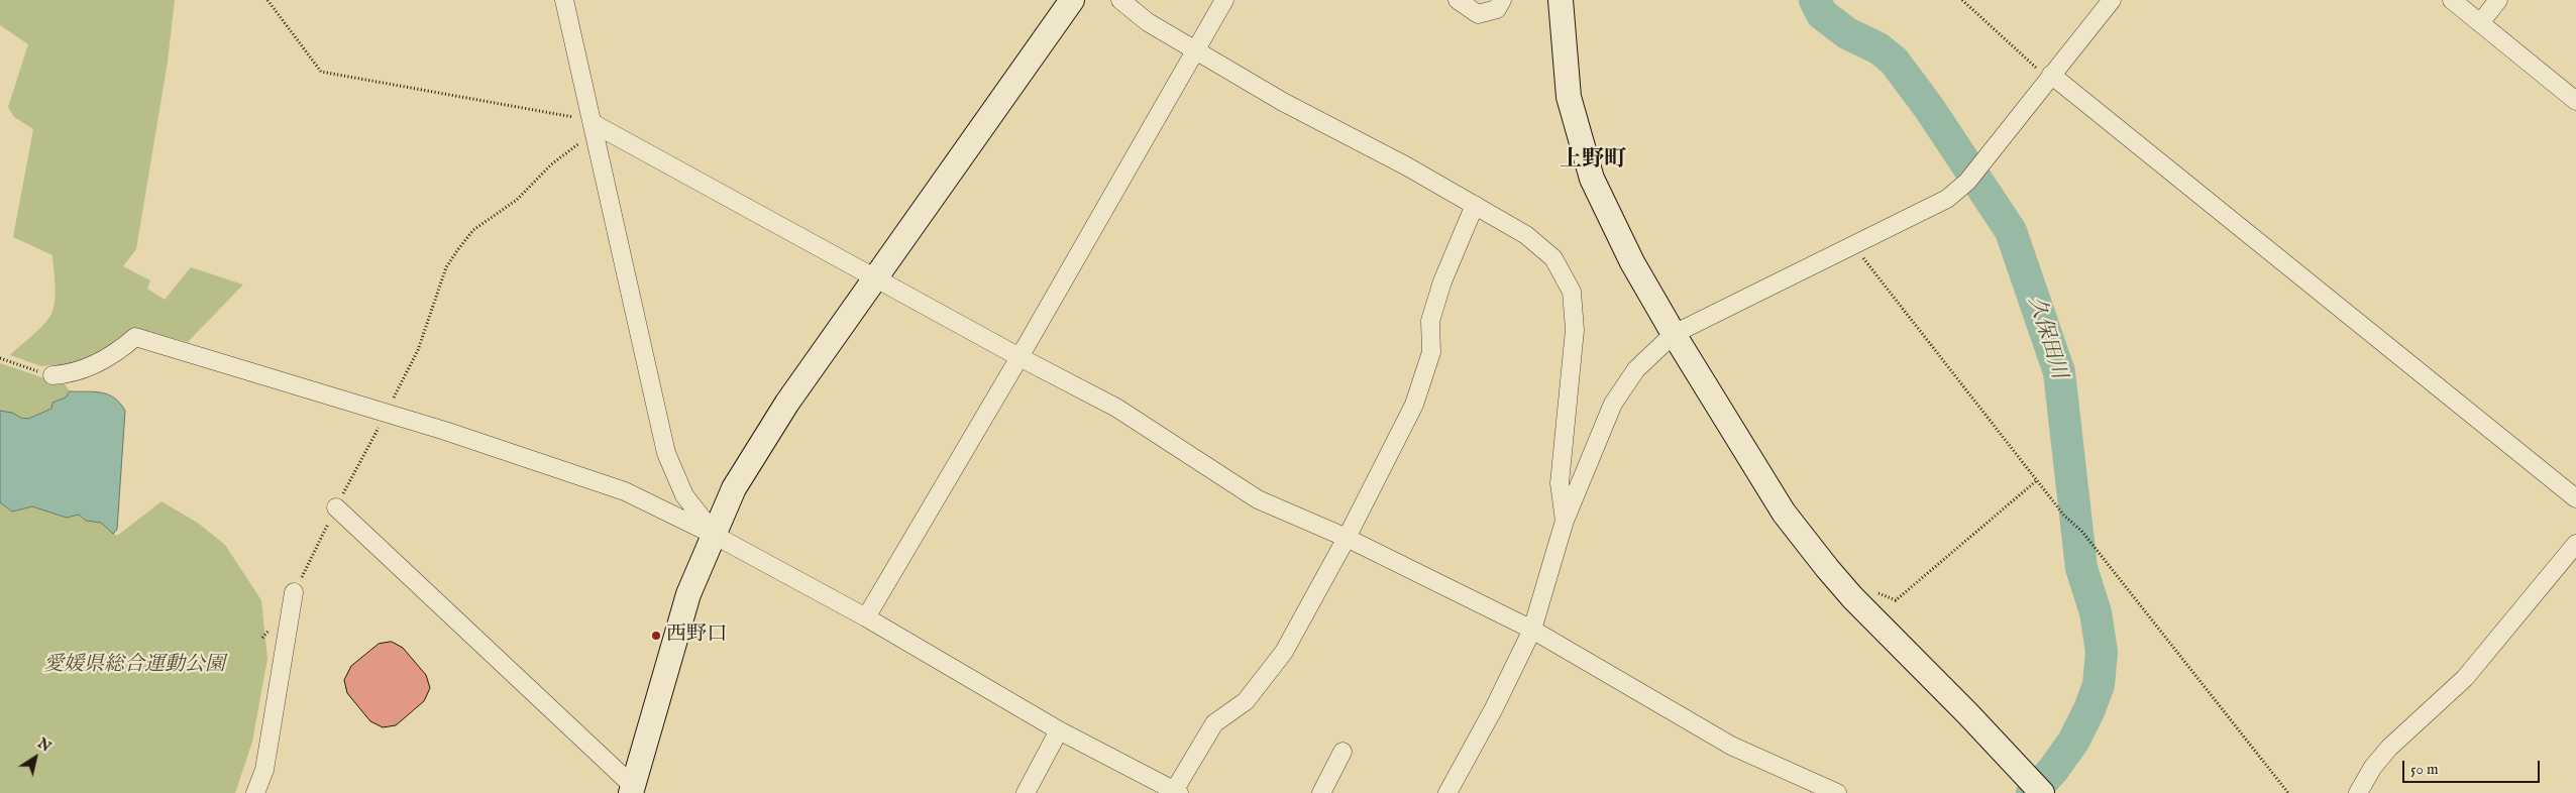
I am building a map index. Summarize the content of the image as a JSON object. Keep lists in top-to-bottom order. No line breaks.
{"districts":["上野町"],"water":["久保田川"],"parks":["愛媛県総合運動公園"],"places":["西野口"],"scale_bar":"50 m","north":"top right"}
